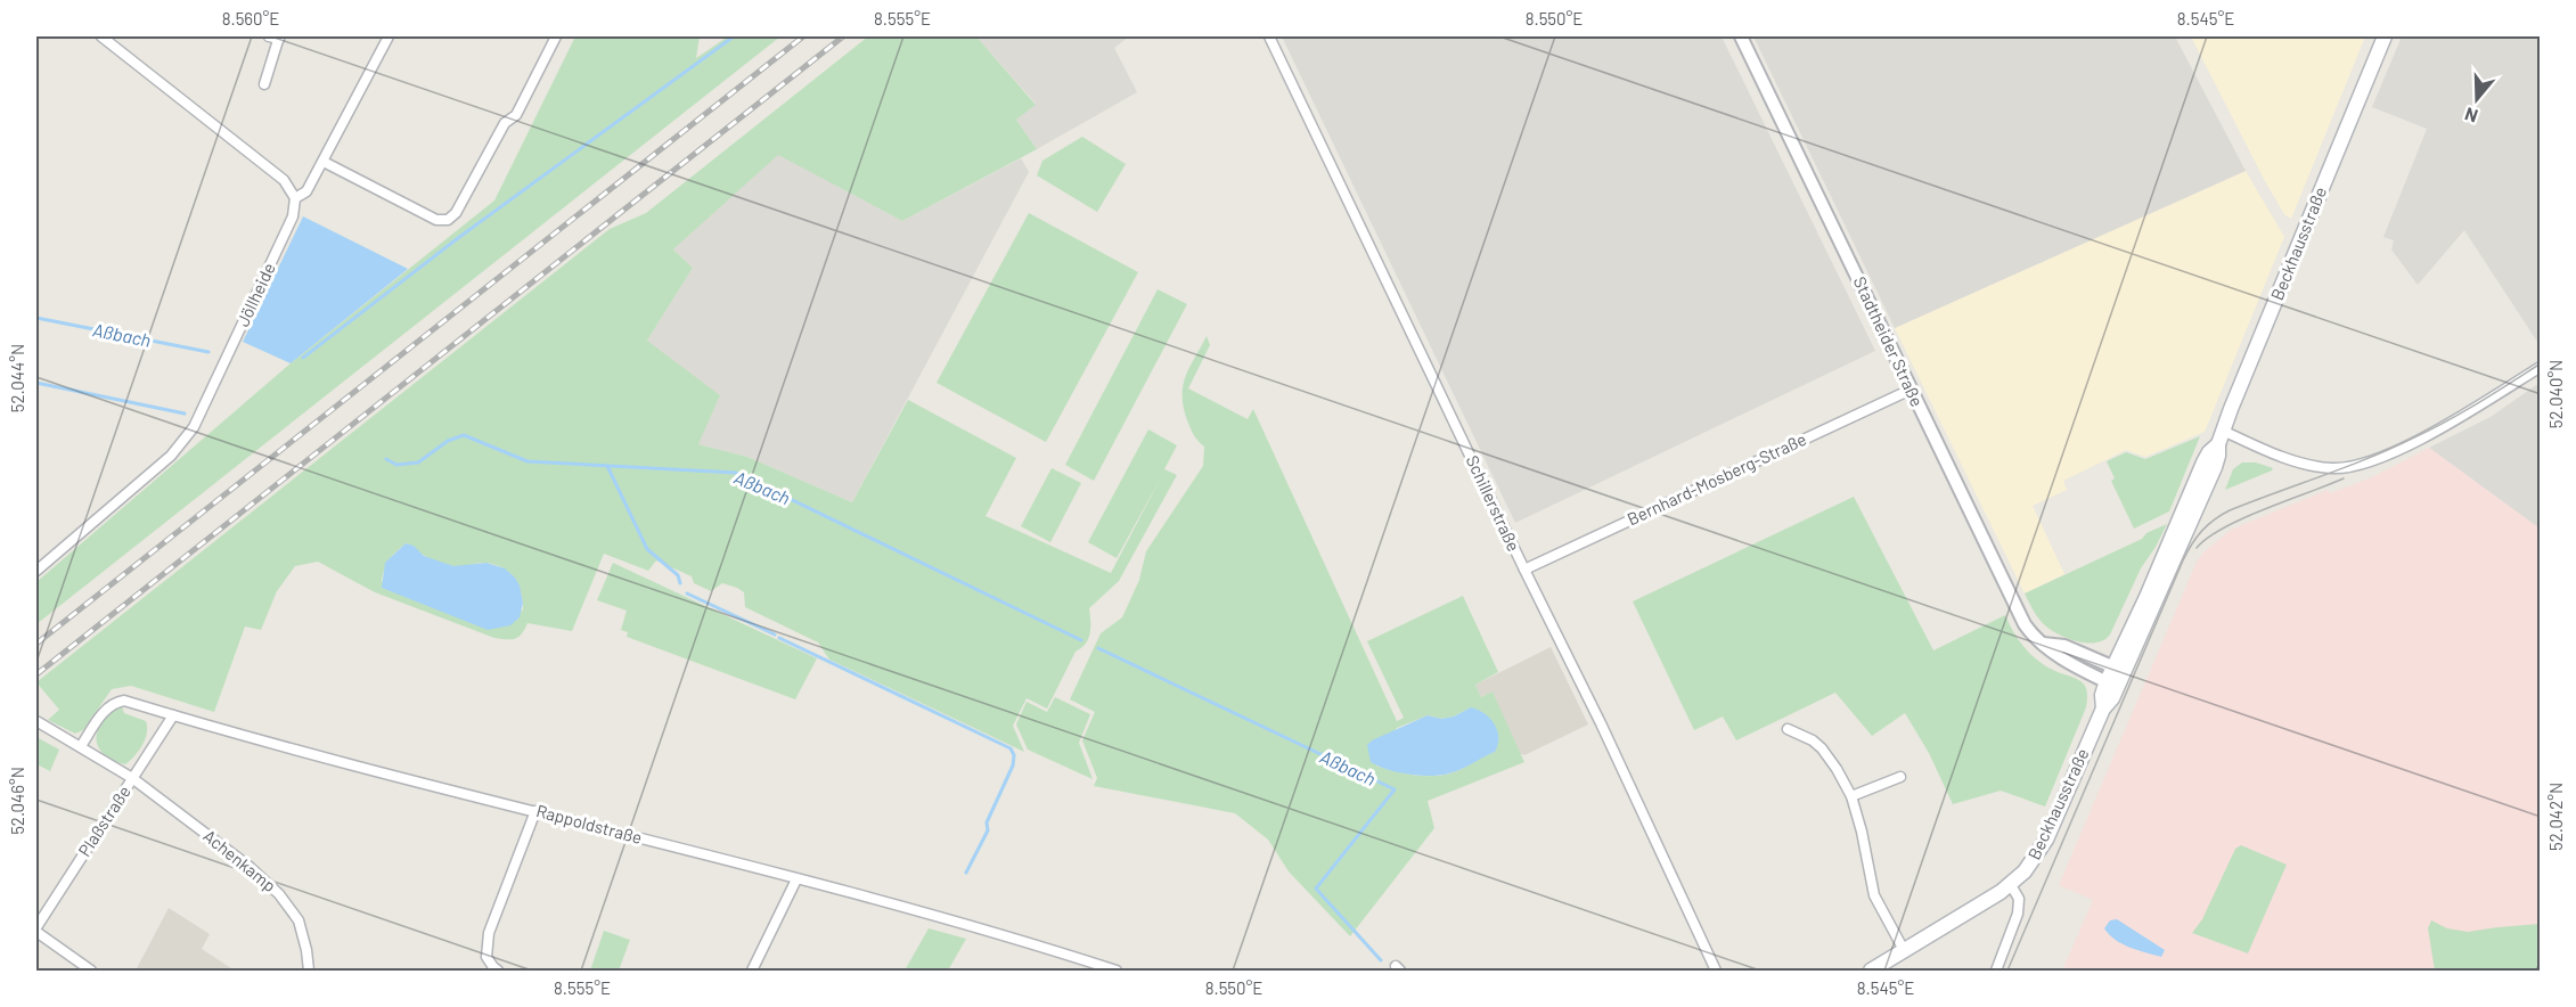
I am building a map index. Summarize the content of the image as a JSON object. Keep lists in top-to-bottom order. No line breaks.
{"streets":{"main road":["Beckhausstraße"],"street":["Jöllheide","Stadtheider Straße","Bernhard-Mosberg-Straße","Schillerstraße","Plaßstraße","Rappoldstraße","Achenkamp"]},"crossings":[["Beckhausstraße","Stadtheider Straße"],["Stadtheider Straße","Bernhard-Mosberg-Straße"],["Bernhard-Mosberg-Straße","Schillerstraße"],["Plaßstraße","Rappoldstraße"],["Plaßstraße","Achenkamp"]],"water":["Aßbach"],"north":"bottom","coordinates":["8.560°E","8.555°E","8.550°E","8.545°E","52.044°N","52.040°N","52.046°N","52.042°N"]}
